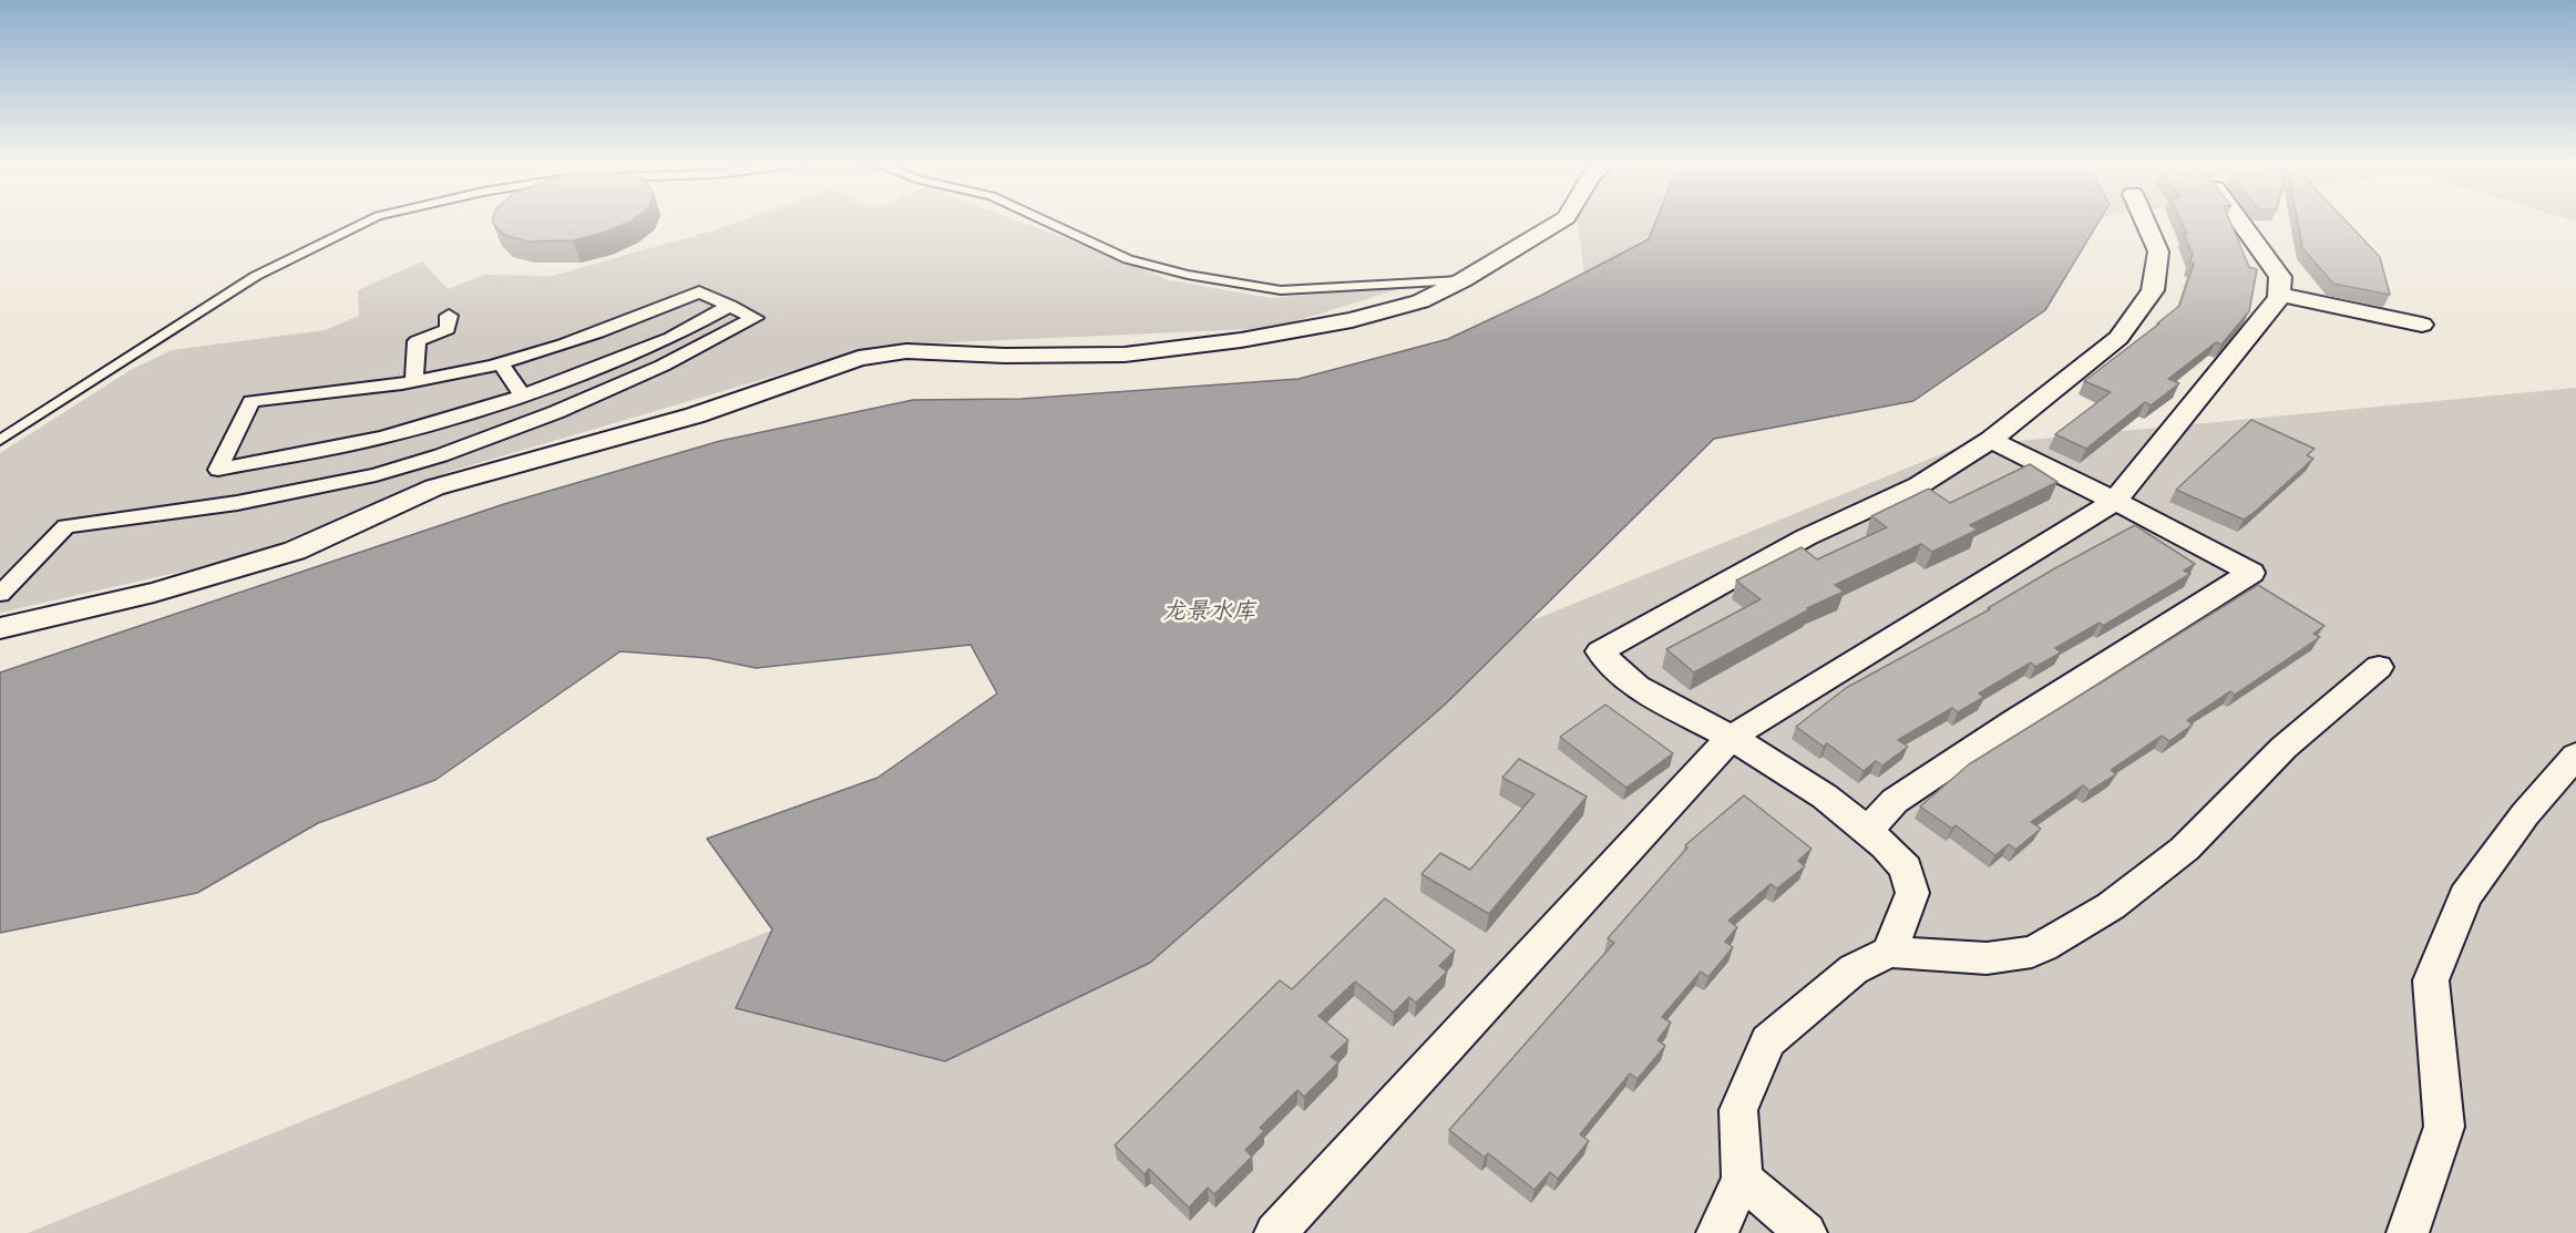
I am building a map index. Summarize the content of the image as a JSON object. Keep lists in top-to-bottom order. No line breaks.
{"water":["龙景水库"]}
